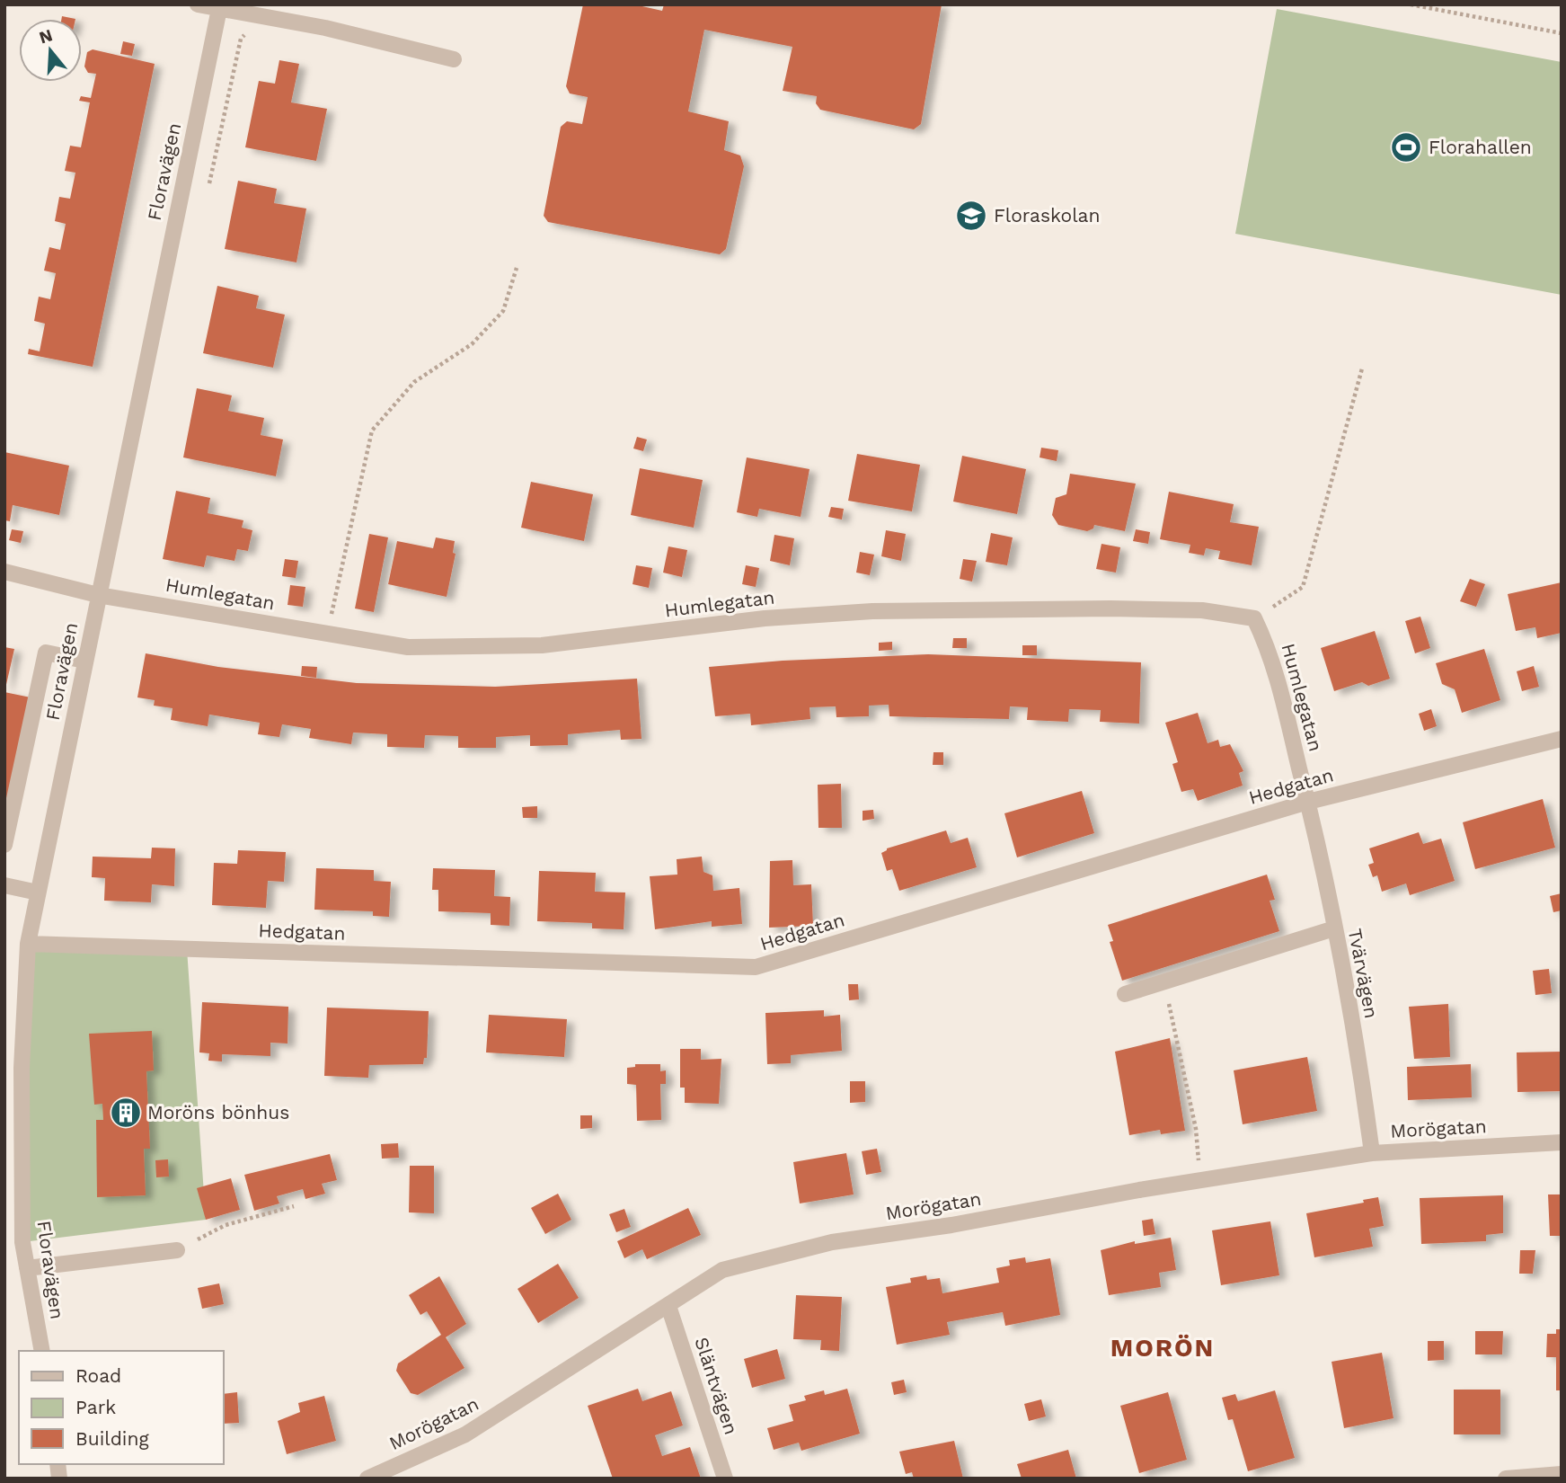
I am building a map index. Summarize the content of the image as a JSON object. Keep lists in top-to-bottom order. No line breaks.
{"streets":{"street":["Floravägen","Humlegatan","Hedgatan","Tvärvägen","Morögatan","Släntvägen"]},"crossings":[["Floravägen","Humlegatan"],["Floravägen","Hedgatan"],["Humlegatan","Hedgatan"],["Humlegatan","Tvärvägen"],["Hedgatan","Tvärvägen"],["Tvärvägen","Morögatan"],["Morögatan","Släntvägen"]],"districts":["MORÖN"],"places":{"sports":["Florahallen"],"school or university":["Floraskolan"],"building":["Moröns bönhus"]},"legend":["Road","Park","Building"],"north":"top"}
